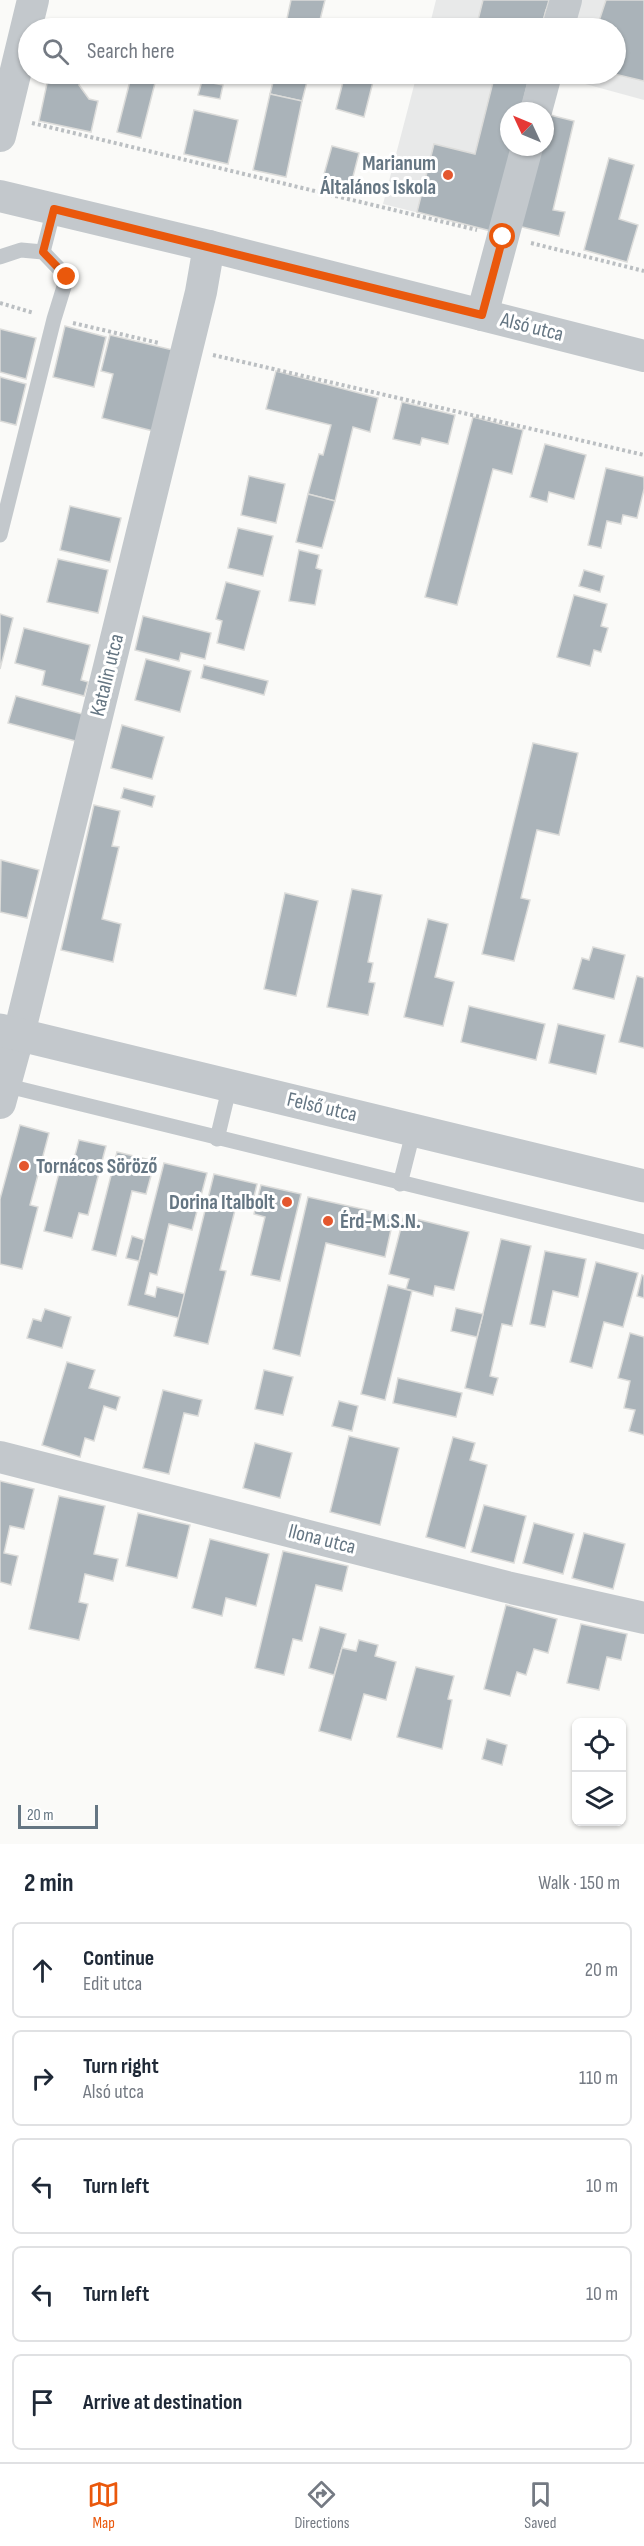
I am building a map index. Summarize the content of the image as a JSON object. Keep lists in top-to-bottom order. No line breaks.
{"streets":{"street":["Alsó utca","Katalin utca","Felső utca","Ilona utca"]},"crossings":[["Alsó utca","Katalin utca"],["Katalin utca","Felső utca"]],"places":["Marianum Általános Iskola","Tornácos Söröző","Dorina Italbolt","Érd-M.S.N."],"scale_bar":"20 m","north":"top left","page":{"search":"Search here","scale":"20 m","heading":["2 min","Walk · 150 m"],"list":[["Continue","Edit utca","20 m"],["Turn right","Alsó utca","110 m"],["Turn left","10 m"],["Turn left","10 m"],"Arrive at destination"],"nav":["Map","Directions","Saved"]}}
